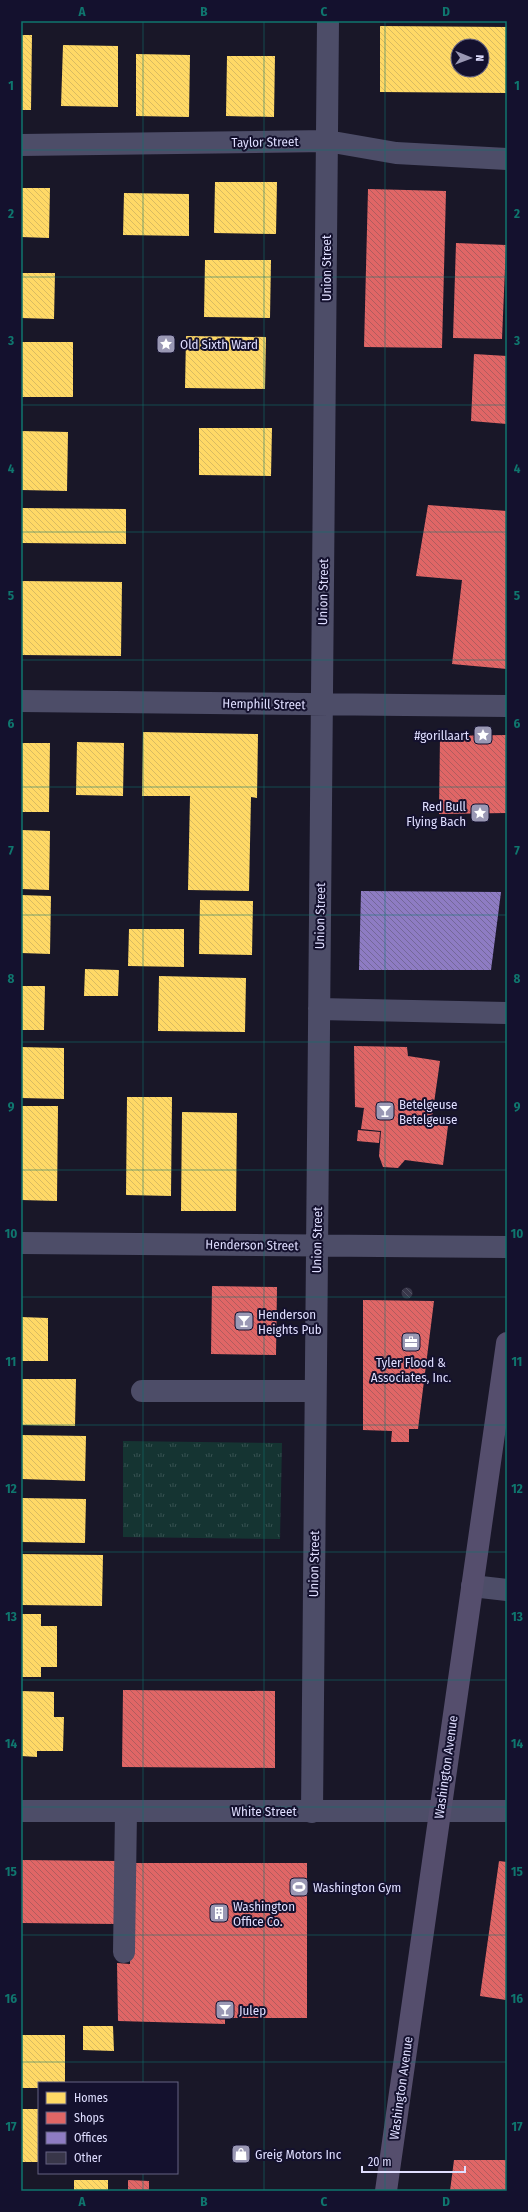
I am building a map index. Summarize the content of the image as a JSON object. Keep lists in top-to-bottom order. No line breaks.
{"streets":{"main road":["Washington Avenue"],"street":["Taylor Street","Union Street","Hemphill Street","Henderson Street","White Street"]},"crossings":[["Taylor Street","Union Street"],["Union Street","Hemphill Street"],["Union Street","Henderson Street"],["Union Street","White Street"],["Washington Avenue","White Street"]],"places":{"place":["Old Sixth Ward","#gorillaart","Red Bull Flying Bach"],"bar":["Betelgeuse Betelgeuse","Henderson Heights Pub","Julep"],"office":["Tyler Flood & Associates, Inc."],"sports":["Washington Gym"],"building":["Washington Office Co."],"shop":["Greig Motors Inc"]},"legend":["Homes","Shops","Offices","Other"],"scale_bar":"20 m","north":"right","grid":{"columns":["A","B","C","D"],"rows":["1","2","3","4","5","6","7","8","9","10","11","12","13","14","15","16","17"]}}
